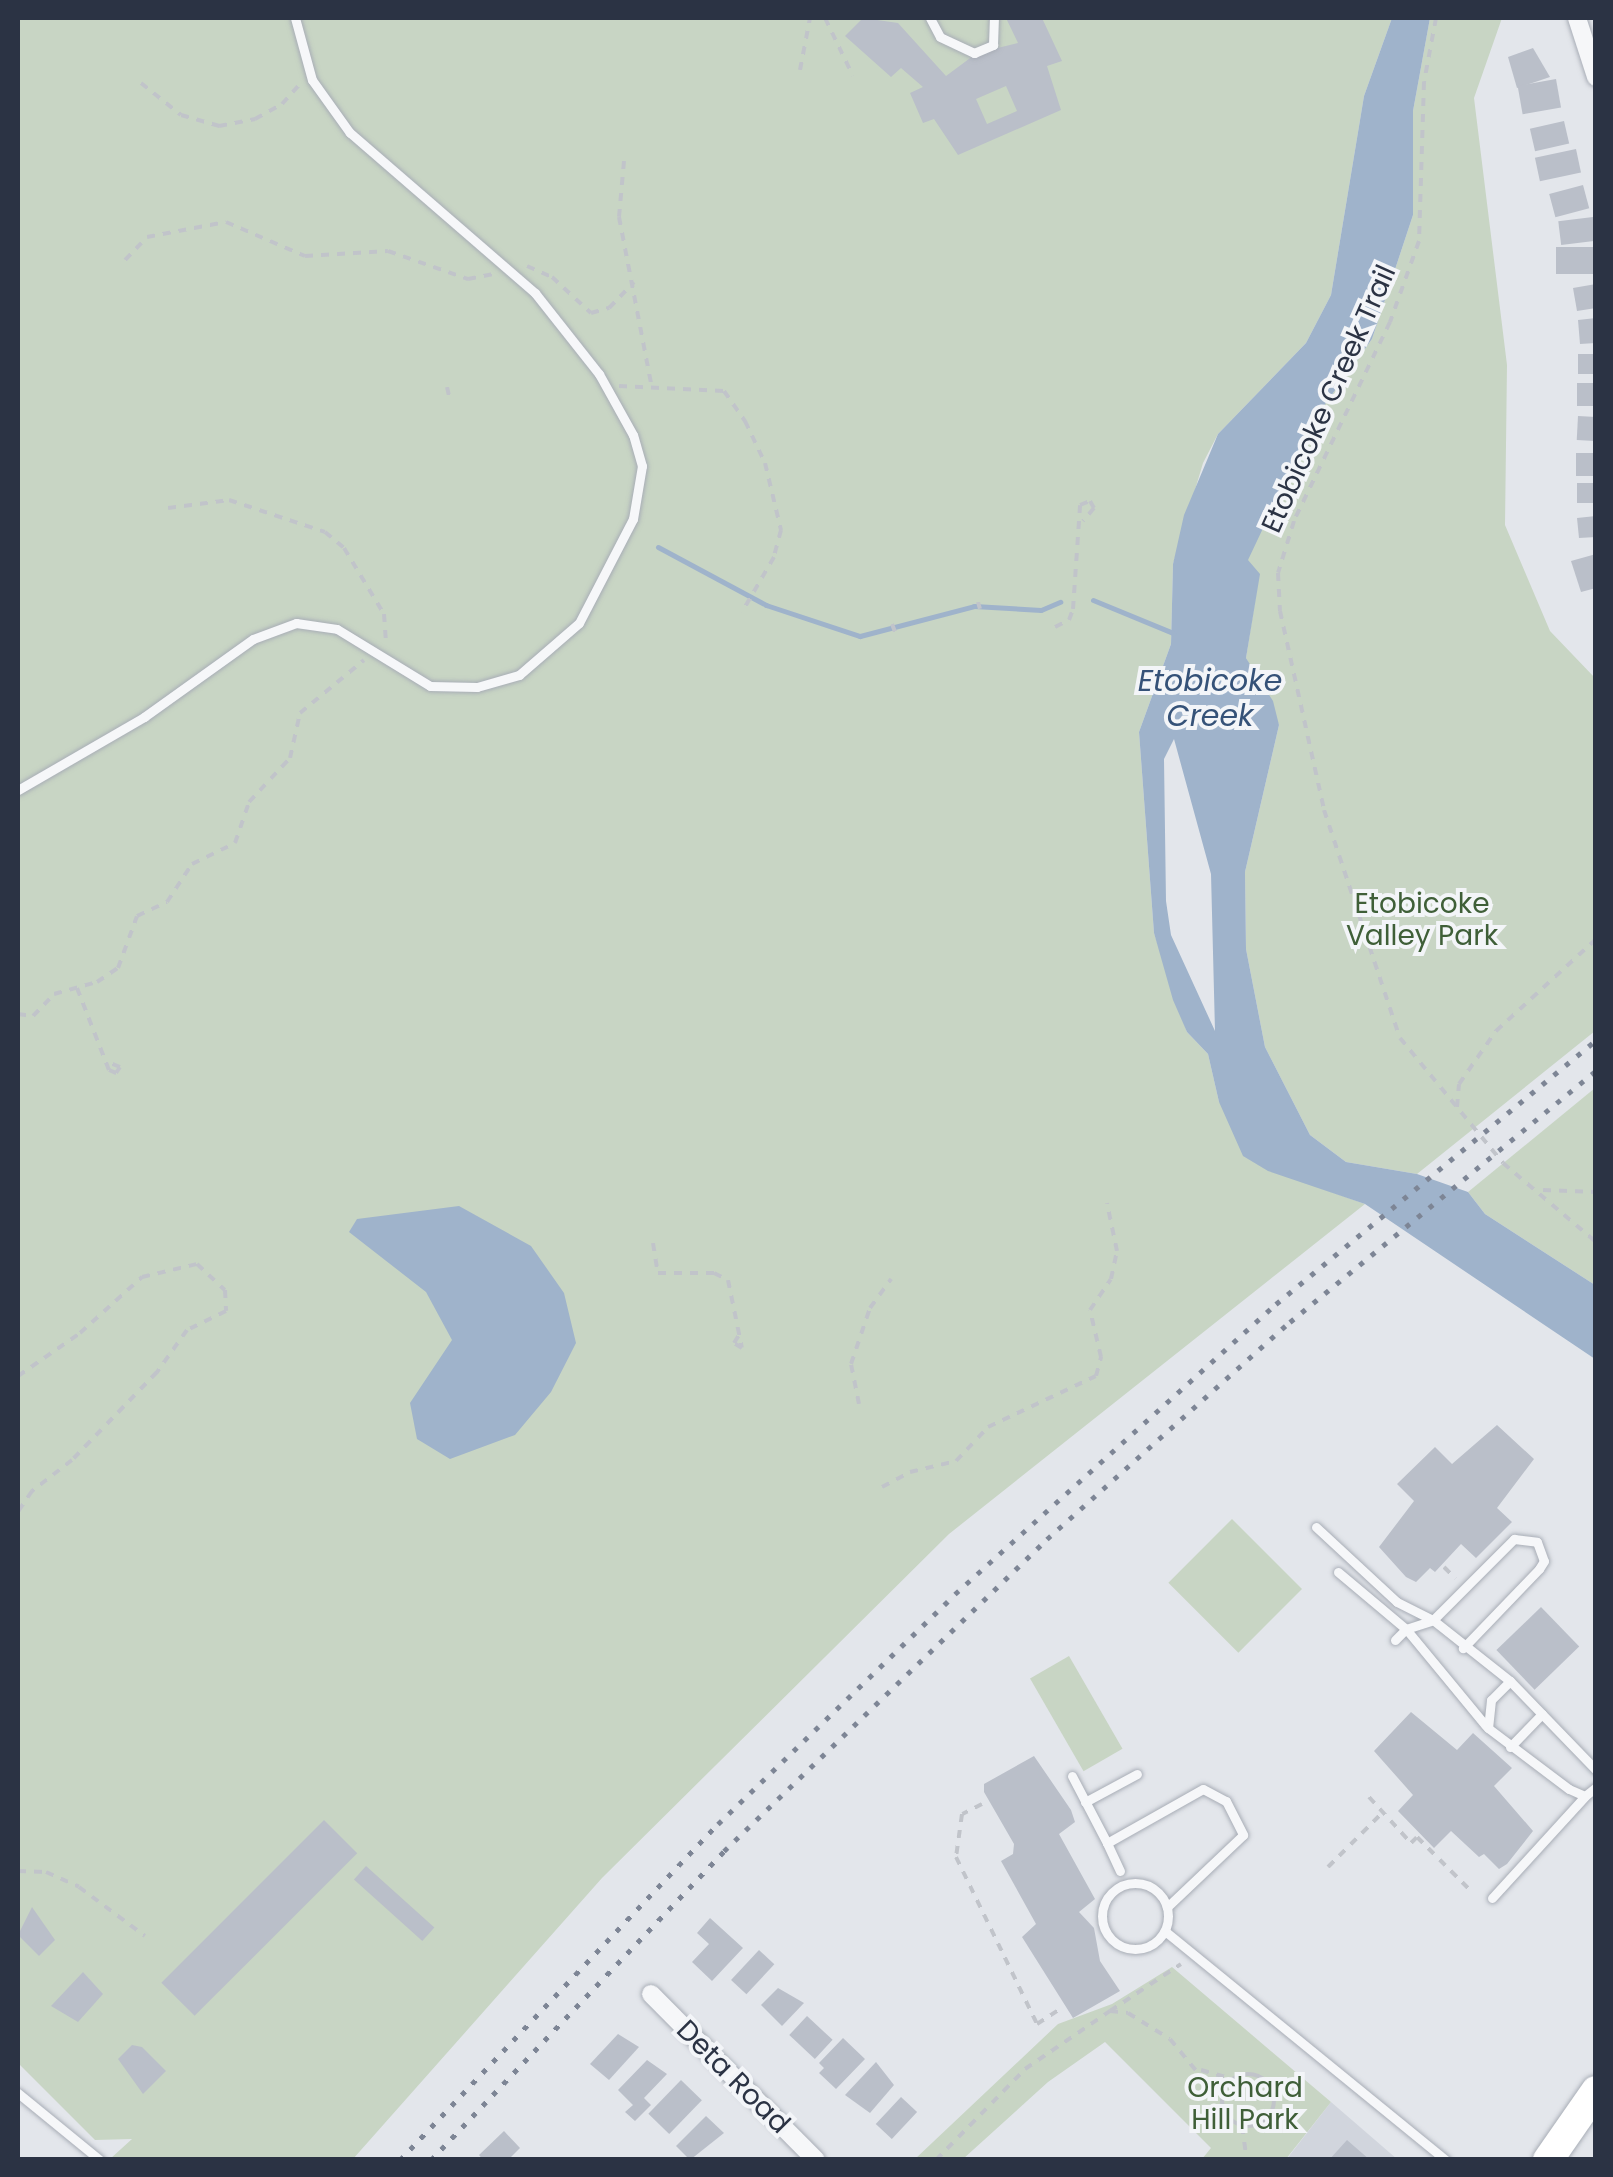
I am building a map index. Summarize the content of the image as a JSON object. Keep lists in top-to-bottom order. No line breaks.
{"streets":{"street":["Deta Road"],"path":["Etobicoke Creek Trail"]},"water":["Etobicoke Creek"],"parks":["Etobicoke Valley Park","Orchard Hill Park"]}
